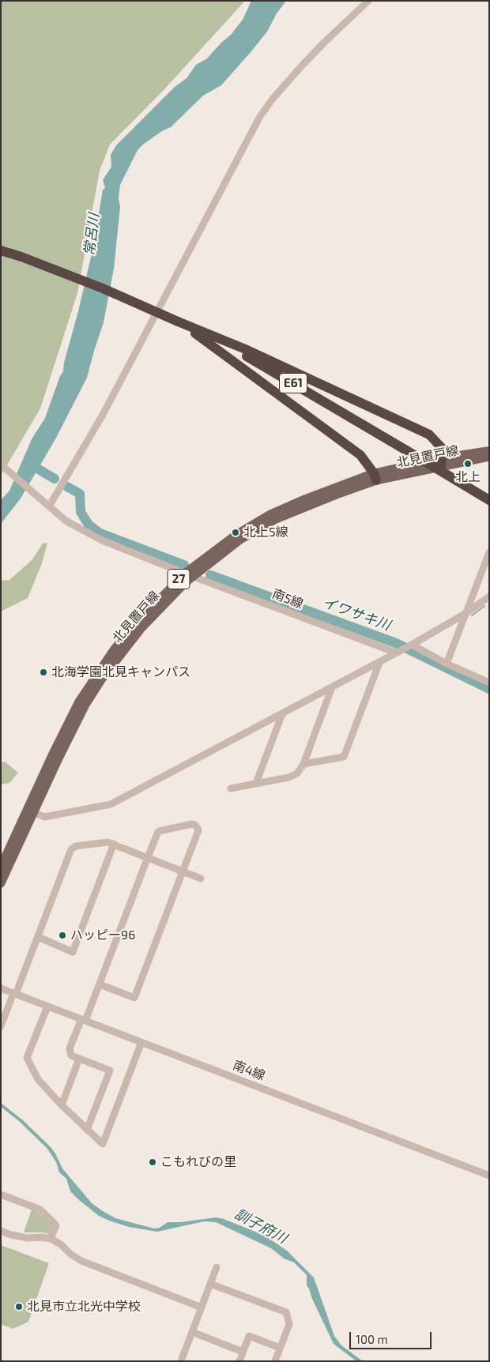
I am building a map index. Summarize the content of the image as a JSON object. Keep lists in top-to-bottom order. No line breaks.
{"streets":{"highway":["E61"],"main road":["北見置戸線","27"],"street":["南5線","南4線"]},"crossings":[["北見置戸線","南5線"]],"water":["常呂川","イワサキ川","訓子府川"],"places":["北上","北上5線","北海学園北見キャンパス","ハッピー96","こもれびの里","北見市立北光中学校"],"scale_bar":"100 m"}
